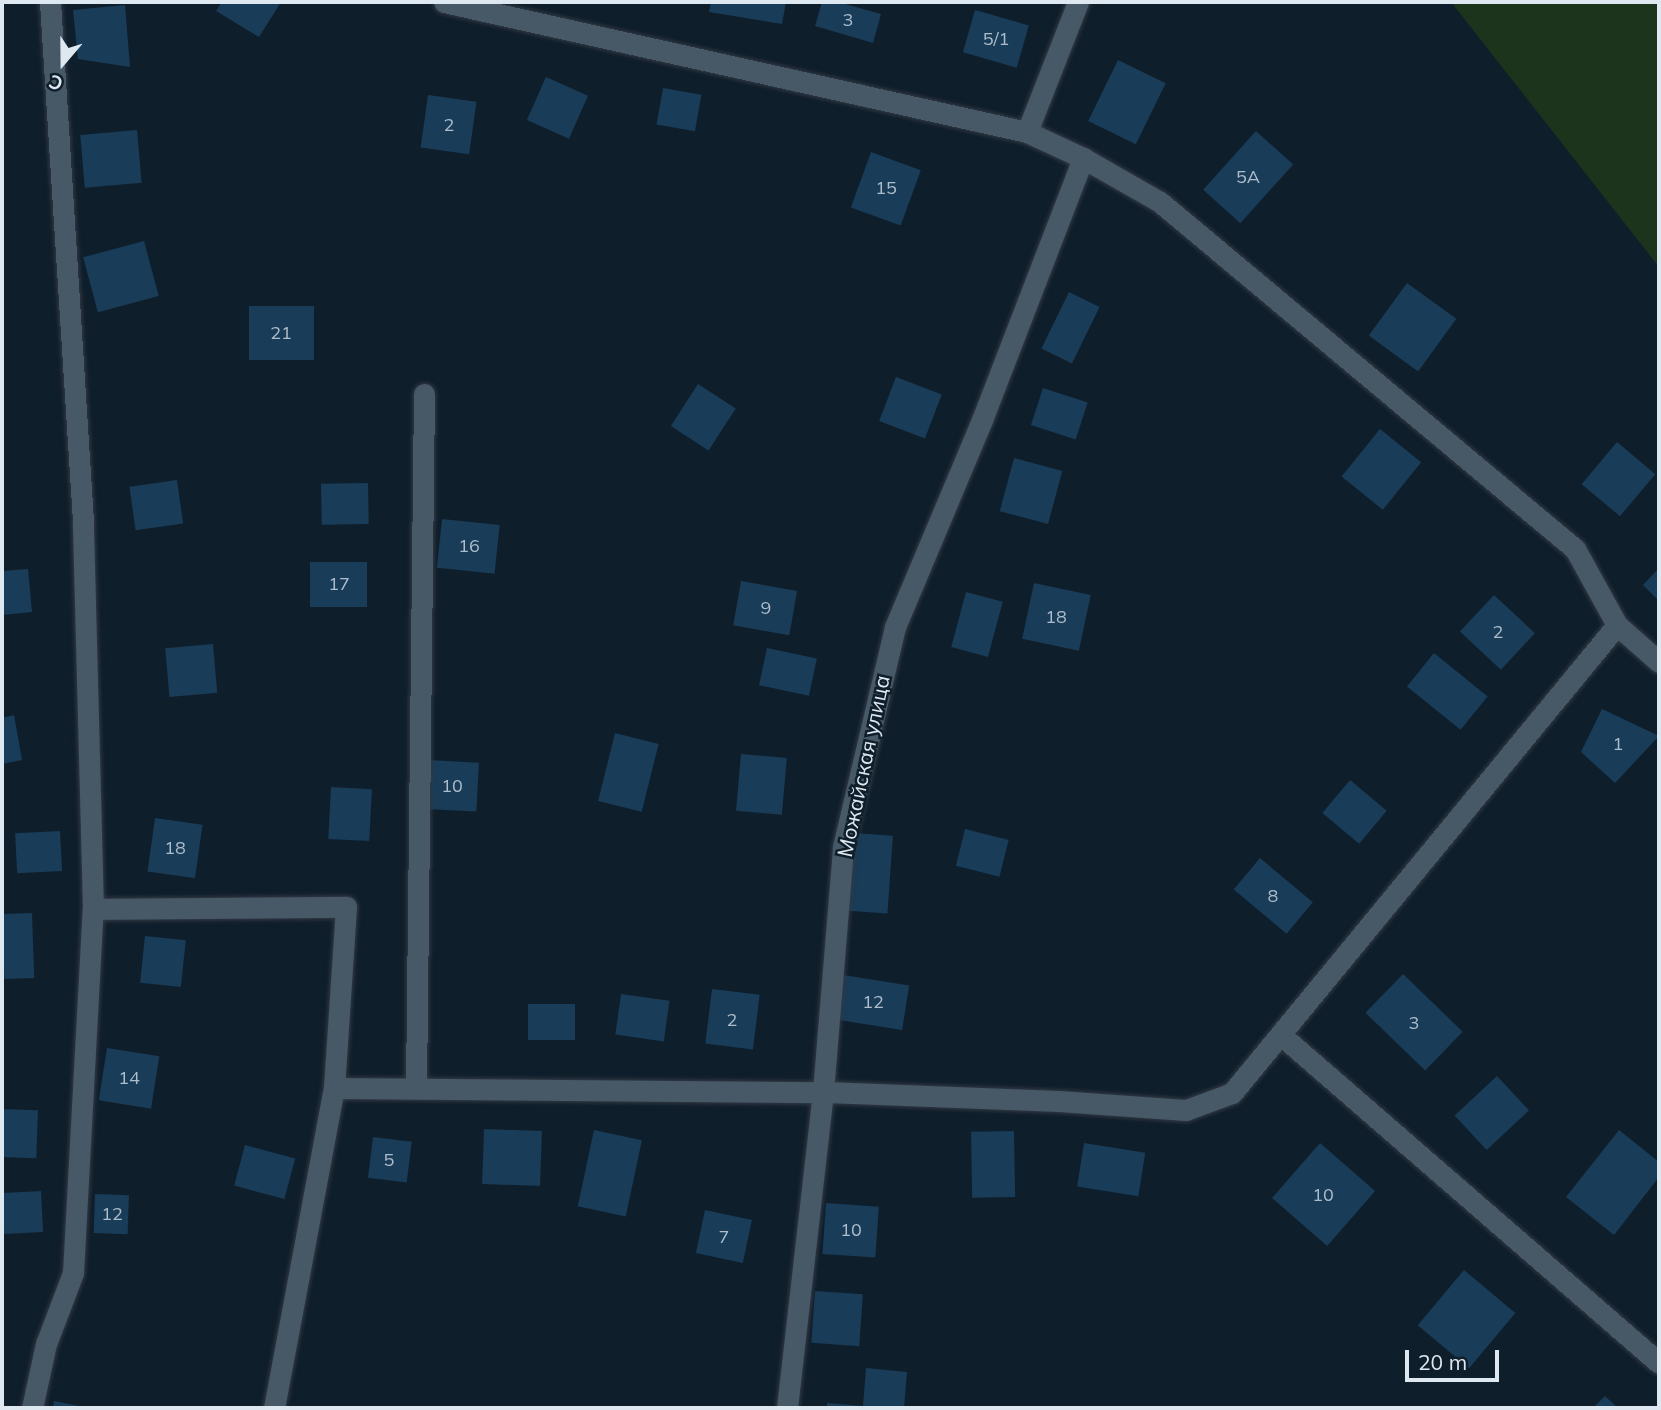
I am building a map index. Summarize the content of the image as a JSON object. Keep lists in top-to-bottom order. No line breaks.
{"streets":{"street":["Можайская улица"]},"house_numbers":["3","5/1","2","5А","15","21","16","17","9","18","2","1","10","18","8","12","2","3","14","5","10","12","10","7"],"scale_bar":"20 m","north":"bottom"}
